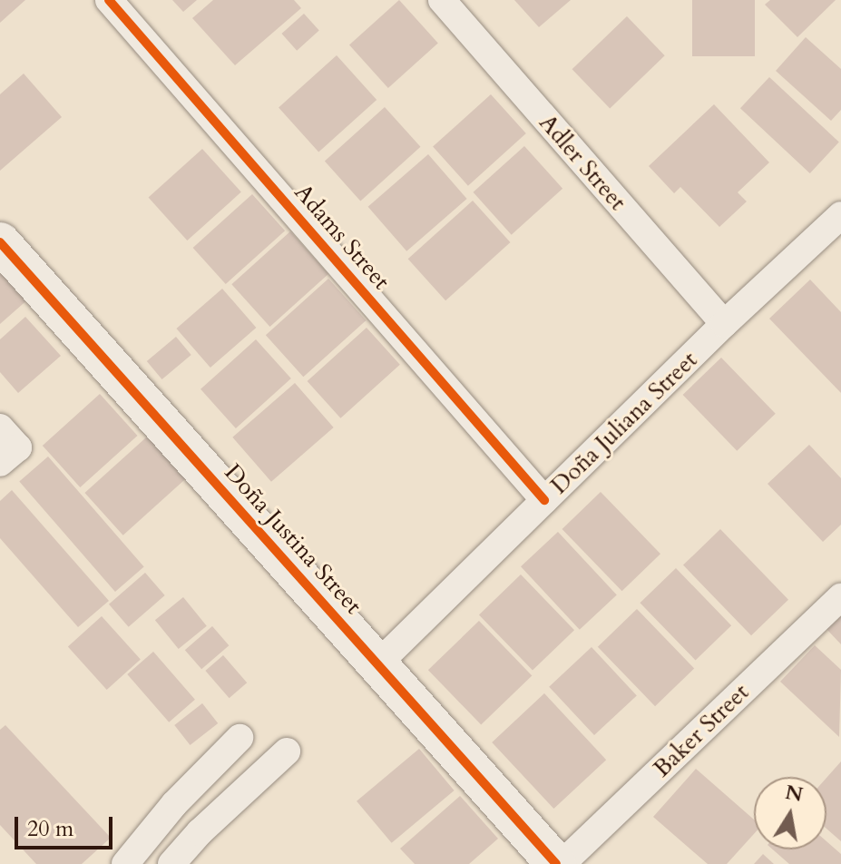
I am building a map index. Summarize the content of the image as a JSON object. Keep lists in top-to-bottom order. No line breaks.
{"streets":{"street":["Adler Street","Adams Street","Doña Juliana Street","Doña Justina Street","Baker Street"]},"crossings":[["Adler Street","Doña Juliana Street"],["Adams Street","Doña Juliana Street"],["Doña Juliana Street","Doña Justina Street"],["Doña Justina Street","Baker Street"]],"scale_bar":"20 m","north":"top"}
